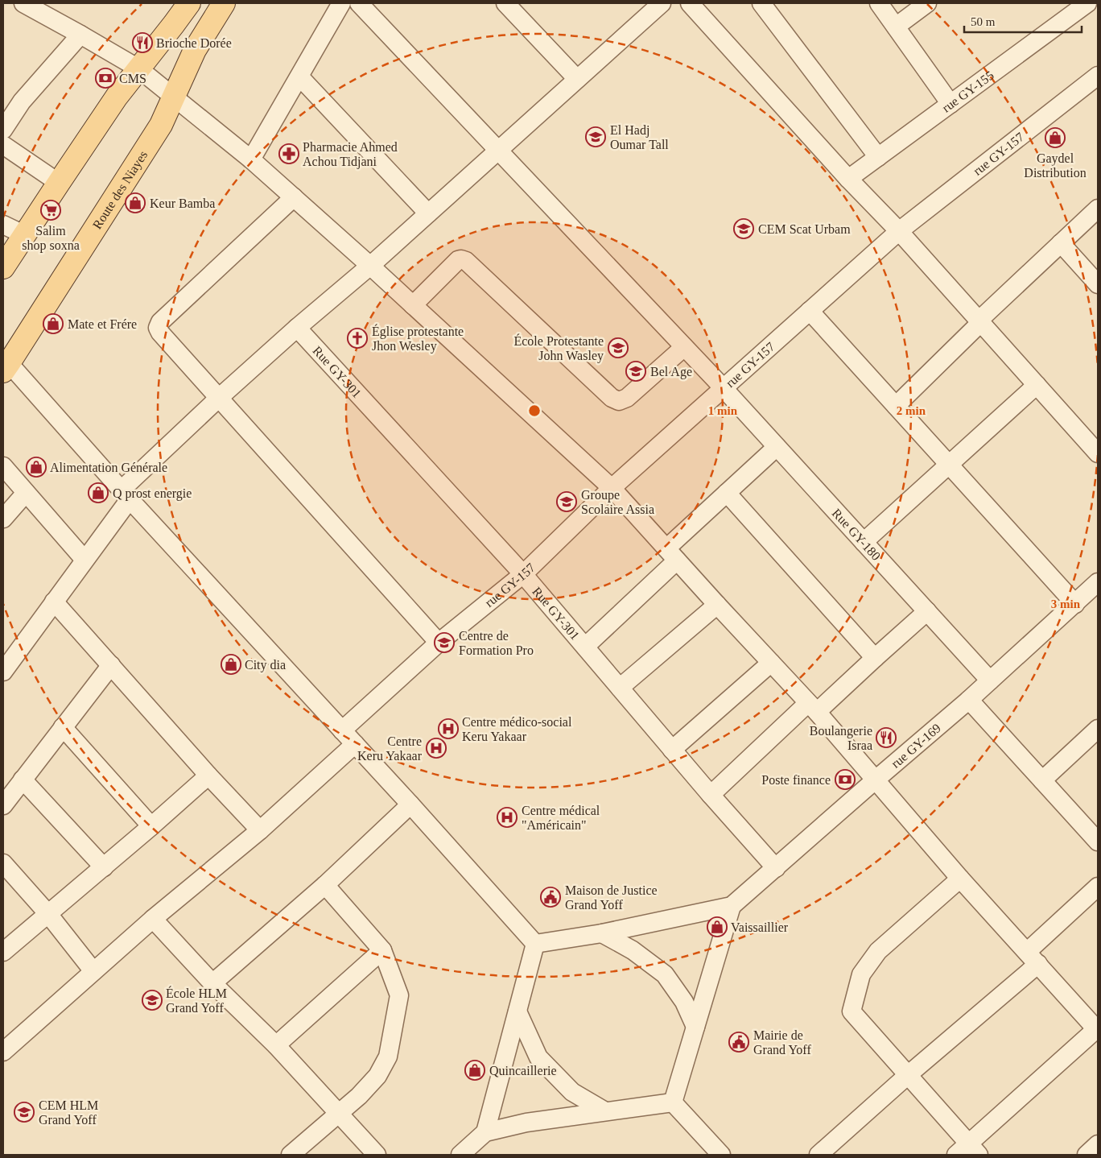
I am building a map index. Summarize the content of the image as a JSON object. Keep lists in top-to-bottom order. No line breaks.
{"streets":{"main road":["Route des Niayes"],"street":["rue GY-155","rue GY-157","Rue GY-301","Rue GY-180","rue GY-169"]},"crossings":[["rue GY-157","Rue GY-301"],["rue GY-157","Rue GY-180"],["Rue GY-301","rue GY-169"],["Rue GY-180","rue GY-169"]],"places":{"restaurant":["Brioche Dorée","Boulangerie Israa"],"bank":["CMS","Poste finance"],"school or university":["El Hadj Oumar Tall","CEM Scat Urbam","École Protestante John Wasley","Bel Age","Groupe Scolaire Assia","Centre de Formation Pro","École HLM Grand Yoff","CEM HLM Grand Yoff"],"shop":["Gaydel Distribution","Keur Bamba","Mate et Frére","Alimentation Générale","Q prost energie","City dia","Vaissaillier","Quincaillerie"],"pharmacy":["Pharmacie Ahmed Achou Tidjani"],"supermarket":["Salim shop soxna"],"church":["Église protestante Jhon Wesley"],"hospital":["Centre médico-social Keru Yakaar","Centre Keru Yakaar","Centre médical \"Américain\""],"public building":["Maison de Justice Grand Yoff","Mairie de Grand Yoff"]},"scale_bar":"50 m","rings":["1 min","2 min","3 min"]}
